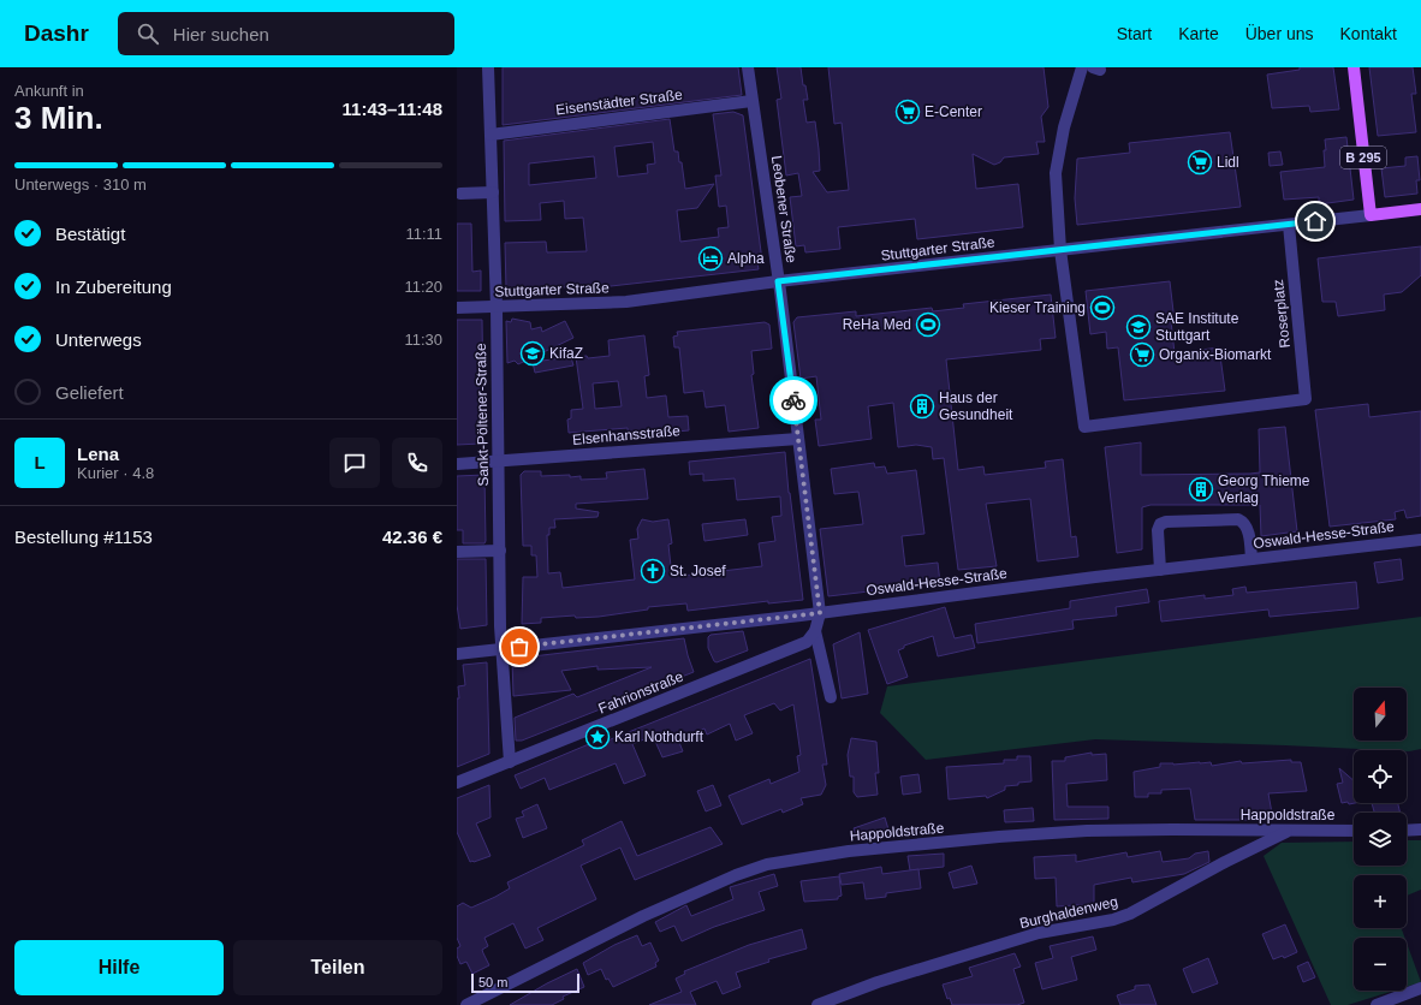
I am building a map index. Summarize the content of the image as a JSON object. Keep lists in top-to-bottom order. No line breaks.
{"streets":{"main road":["B 295","Stuttgarter Straße"],"street":["Eisenstädter Straße","Leobener Straße","Roserplatz","Sankt-Pöltener-Straße","Elsenhansstraße","Oswald-Hesse-Straße","Fahrionstraße","Happoldstraße","Burghaldenweg"]},"crossings":[["Eisenstädter Straße","Leobener Straße"],["Eisenstädter Straße","Sankt-Pöltener-Straße"],["B 295","Stuttgarter Straße"],["Leobener Straße","Stuttgarter Straße"],["Leobener Straße","Elsenhansstraße"],["Leobener Straße","Oswald-Hesse-Straße"],["Stuttgarter Straße","Roserplatz"],["Stuttgarter Straße","Sankt-Pöltener-Straße"],["Sankt-Pöltener-Straße","Elsenhansstraße"],["Sankt-Pöltener-Straße","Oswald-Hesse-Straße"],["Sankt-Pöltener-Straße","Fahrionstraße"],["Happoldstraße","Burghaldenweg"]],"places":{"supermarket":["E-Center","Lidl","Organix-Biomarkt"],"hotel":["Alpha"],"sports":["Kieser Training","ReHa Med"],"school or university":["SAE Institute Stuttgart","KifaZ"],"building":["Haus der Gesundheit","Georg Thieme Verlag"],"church":["St. Josef"],"place":["Karl Nothdurft"]},"scale_bar":"50 m","north":"top","page":{"header":"Dashr","search":"Hier suchen","nav":["Start","Karte","Über uns","Kontakt"],"heading":["3 Min.","Ankunft in","11:43–11:48"],"panel":["Lena","Kurier · 4.8","Bestellung #1153","42.36 €"],"bar":"Unterwegs · 310 m","list":[["Bestätigt","11:11"],["In Zubereitung","11:20"],["Unterwegs","11:30"],"Geliefert"],"round":"L","map_buttons":["+","−"],"buttons":["Hilfe","Teilen"],"scale":"50 m"}}
